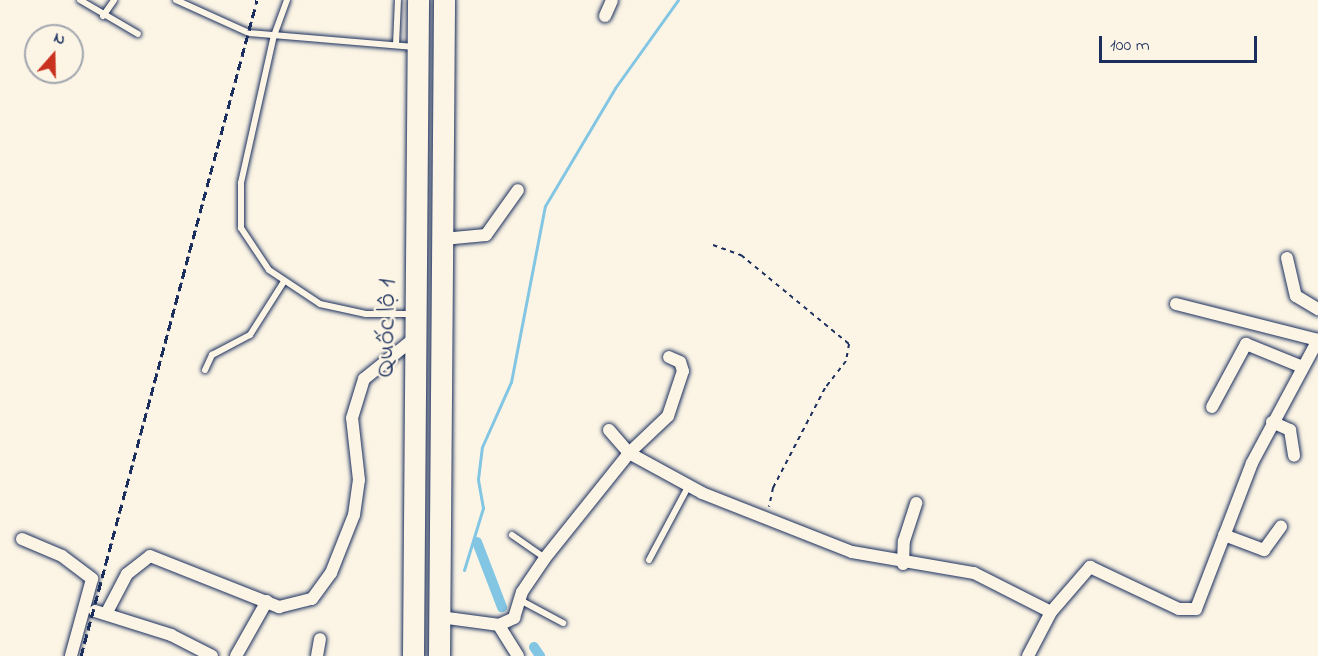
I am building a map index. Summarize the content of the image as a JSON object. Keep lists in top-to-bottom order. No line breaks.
{"streets":{"highway":["Quốc lộ 1"]},"scale_bar":"100 m","north":"top"}
